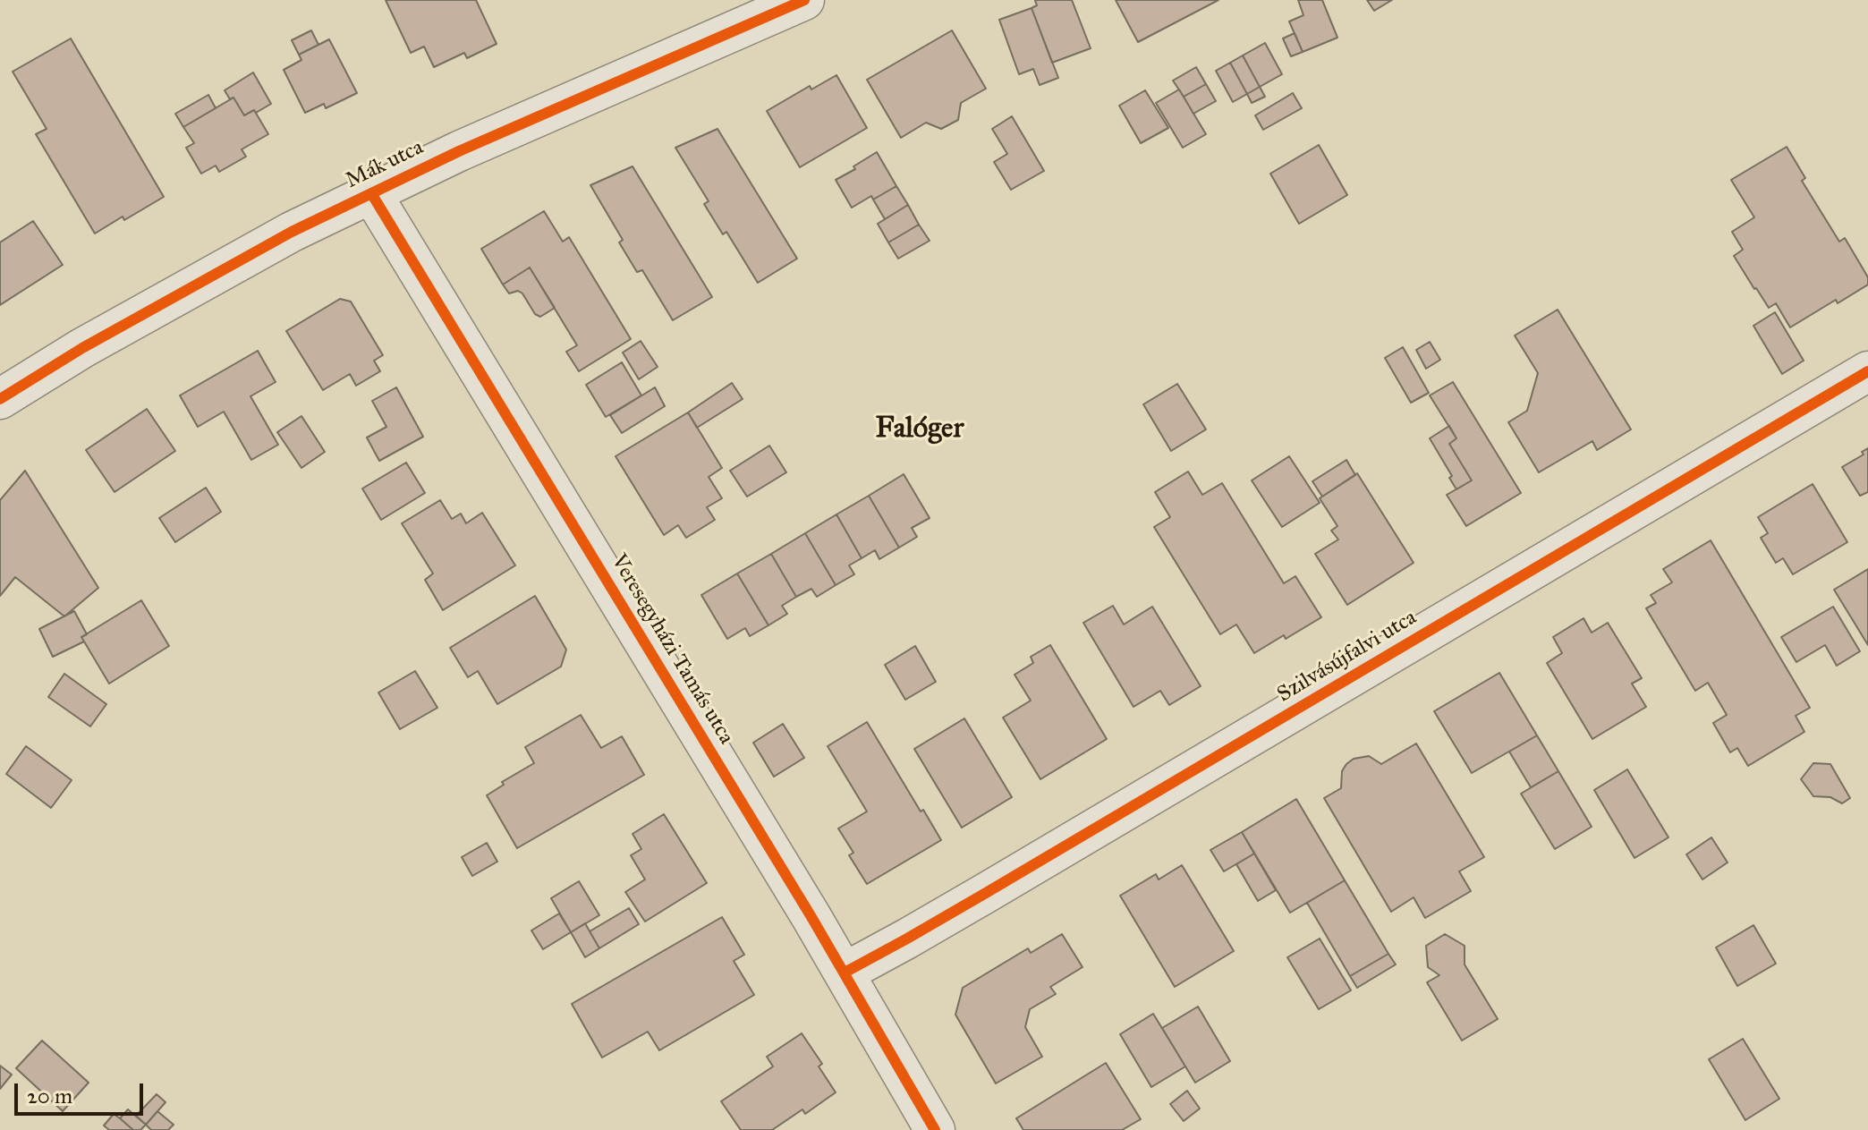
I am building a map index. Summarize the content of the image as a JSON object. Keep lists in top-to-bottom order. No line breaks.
{"streets":{"street":["Mák utca","Veresegyházi Tamás utca","Szilvásújfalvi utca"]},"crossings":[["Mák utca","Veresegyházi Tamás utca"],["Veresegyházi Tamás utca","Szilvásújfalvi utca"]],"districts":["Falóger"],"scale_bar":"20 m"}
